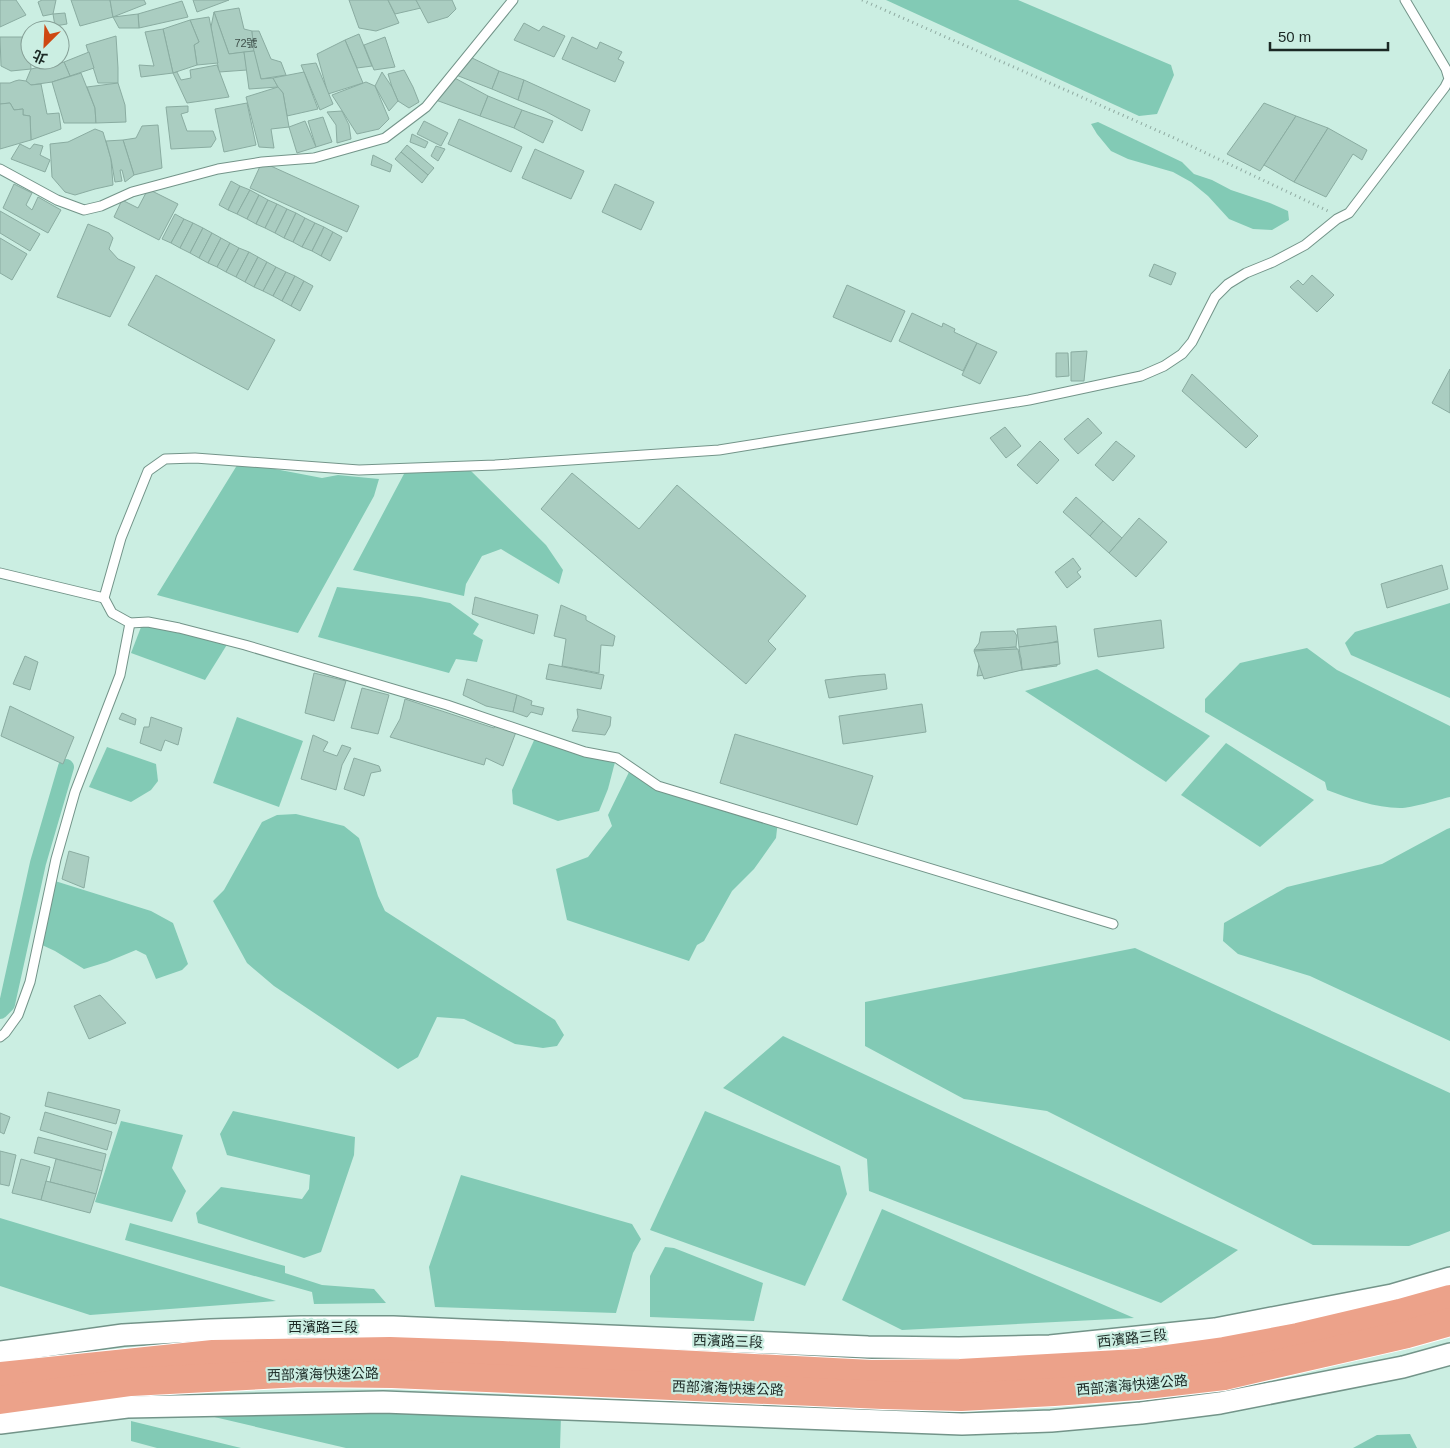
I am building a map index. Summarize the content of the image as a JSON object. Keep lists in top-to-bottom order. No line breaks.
{"streets":{"highway":["西部濱海快速公路"],"street":["西濱路三段"]},"house_numbers":["72號"],"scale_bar":"50 m","north":"bottom left"}
